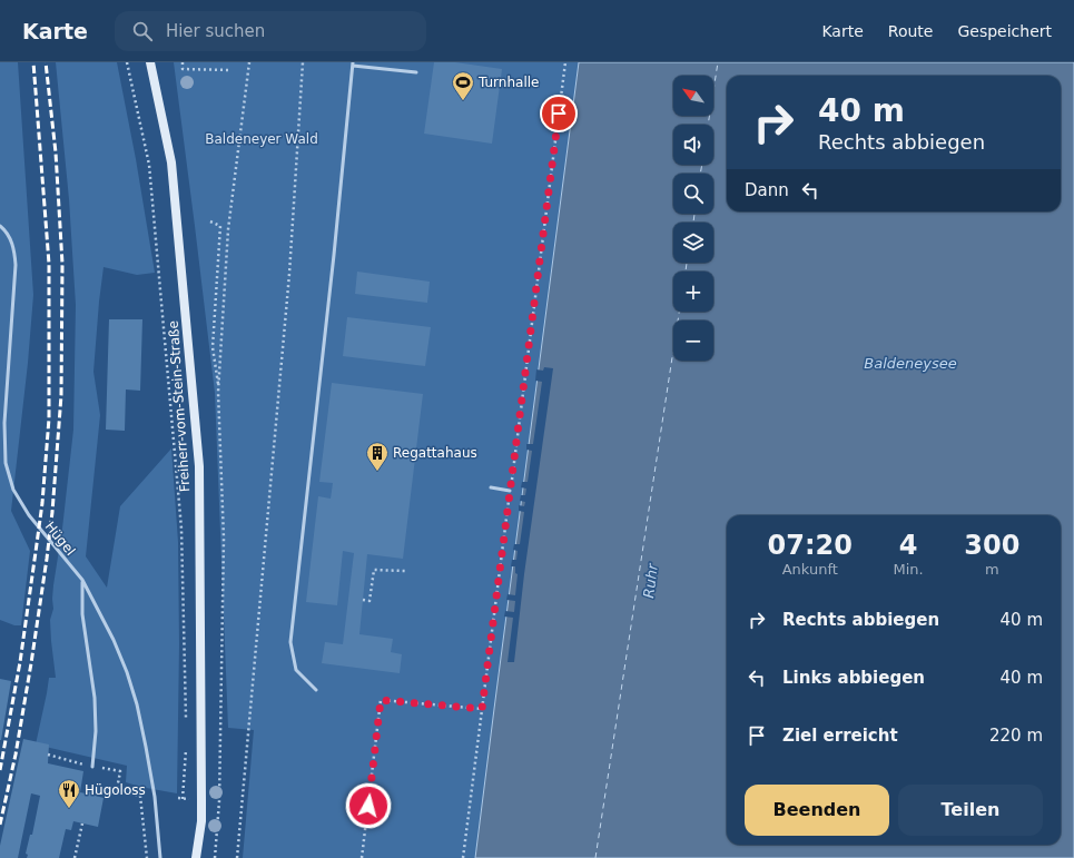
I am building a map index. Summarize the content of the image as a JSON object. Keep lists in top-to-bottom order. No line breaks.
{"streets":{"main road":["Freiherr-vom-Stein-Straße"],"lane":["Hügel"]},"water":["Baldeneysee","Ruhr"],"parks":["Baldeneyer Wald"],"places":{"sports":["Turnhalle"],"building":["Regattahaus"],"restaurant":["Hügoloss"]},"north":"top left","page":{"header":"Karte","search":"Hier suchen","nav":["Karte","Route","Gespeichert"],"map_buttons":["+","−"],"turn":["40 m","Rechts abbiegen"],"then":"Dann","eta":["07:20","Ankunft","4","Min.","300","m"],"list":[{"name":"Rechts abbiegen","value":"40 m"},{"name":"Links abbiegen","value":"40 m"},{"name":"Ziel erreicht","value":"220 m"}],"buttons":["Beenden","Teilen"]}}
